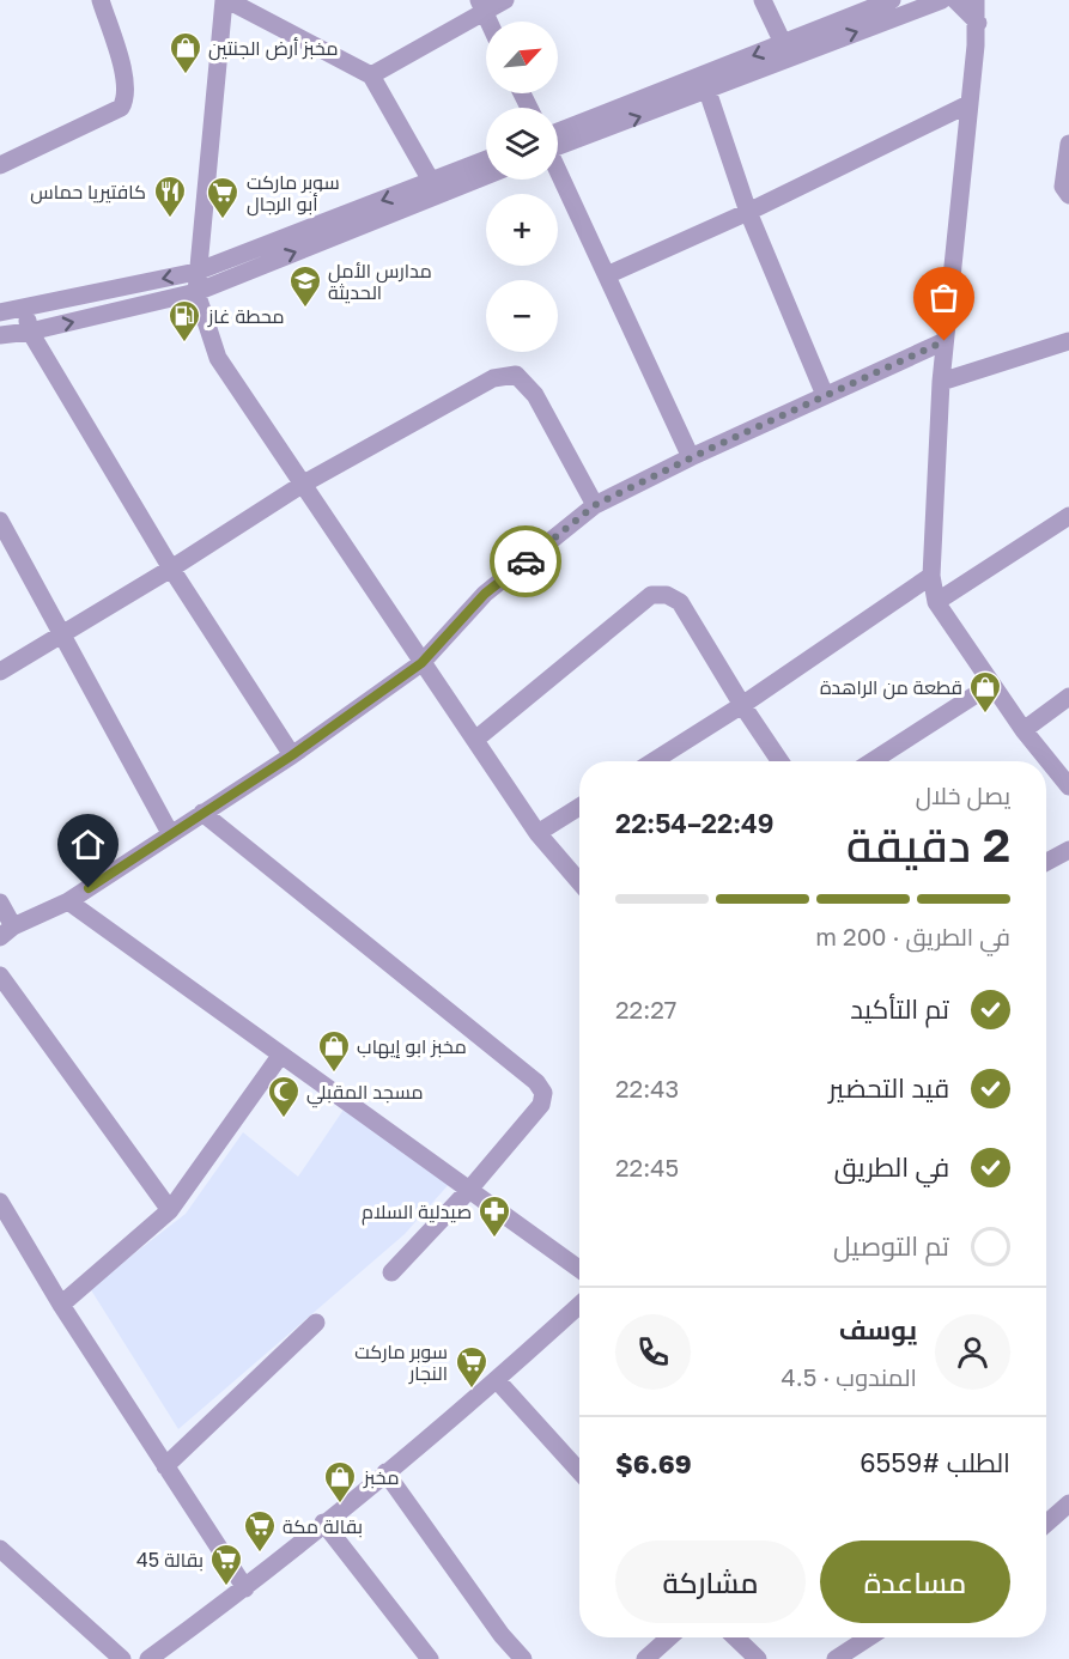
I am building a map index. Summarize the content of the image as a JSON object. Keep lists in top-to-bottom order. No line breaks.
{"places":{"shop":["مخبز أرض الجنتين","قطعة من الراهدة","مخبز ابو إيهاب","مخبز"],"restaurant":["كافتيريا حماس"],"supermarket":["سوبر ماركت أبو الرجال","سوبر ماركت النجار","بقالة مكة","بقالة 45"],"school or university":["مدارس الأمل الحديثة"],"fuel station":["محطة غاز"],"mosque":["مسجد المقبلي"],"pharmacy":["صيدلية السلام"]},"north":"top right","page":{"map_buttons":["+","−"],"heading":["2 دقيقة","يصل خلال","22:49–22:54"],"panel":["يوسف","المندوب · 4.5","الطلب #6559","$6.69"],"bar":"في الطريق · 200 m","list":[["تم التأكيد","22:27"],["قيد التحضير","22:43"],["في الطريق","22:45"],"تم التوصيل"],"buttons":["مساعدة","مشاركة"]}}
